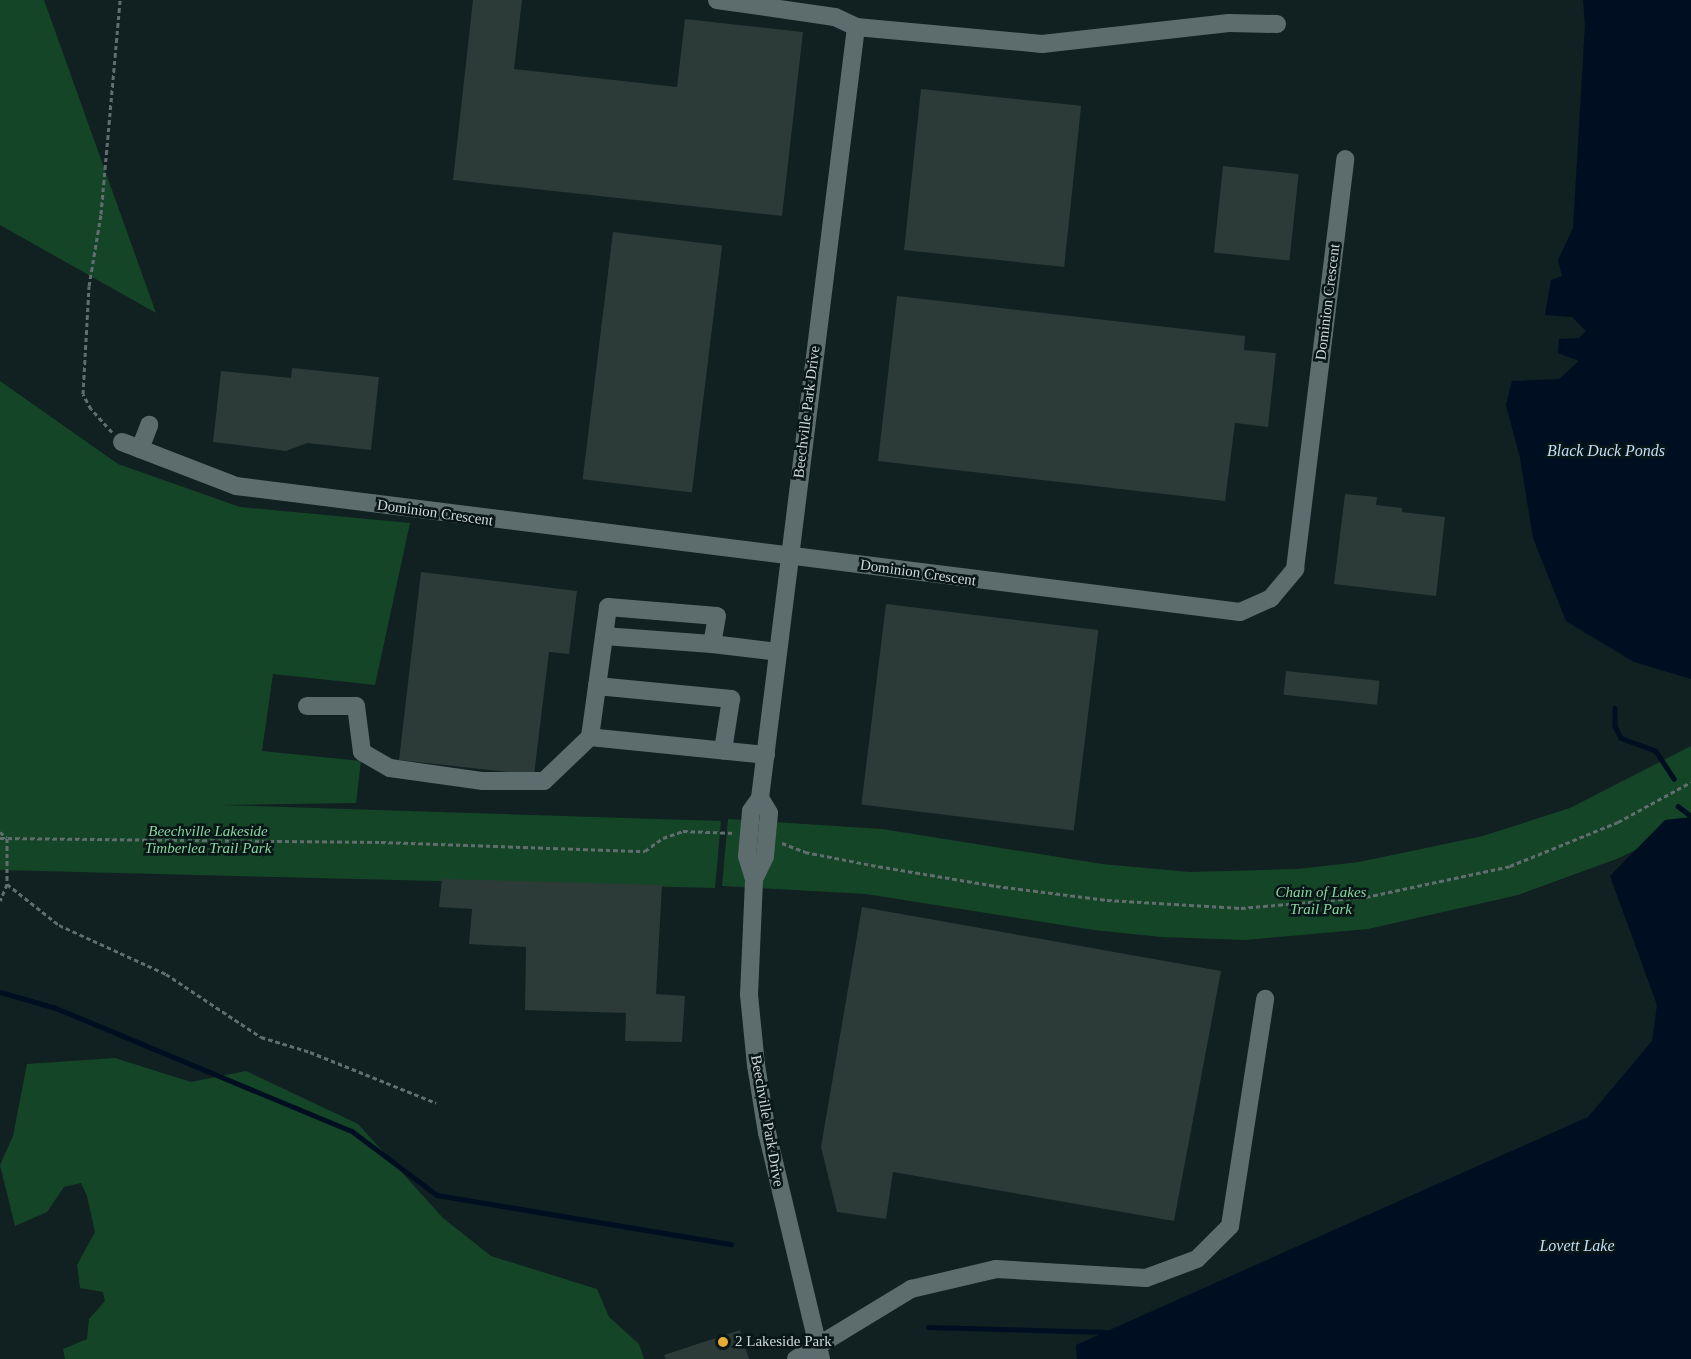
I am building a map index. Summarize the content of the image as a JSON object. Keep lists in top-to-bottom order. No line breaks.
{"streets":{"street":["Dominion Crescent","Beechville Park Drive"]},"crossings":[["Dominion Crescent","Beechville Park Drive"]],"water":["Black Duck Ponds","Lovett Lake"],"parks":["Beechville Lakeside Timberlea Trail Park","Chain of Lakes Trail Park"],"places":["2 Lakeside Park"]}
